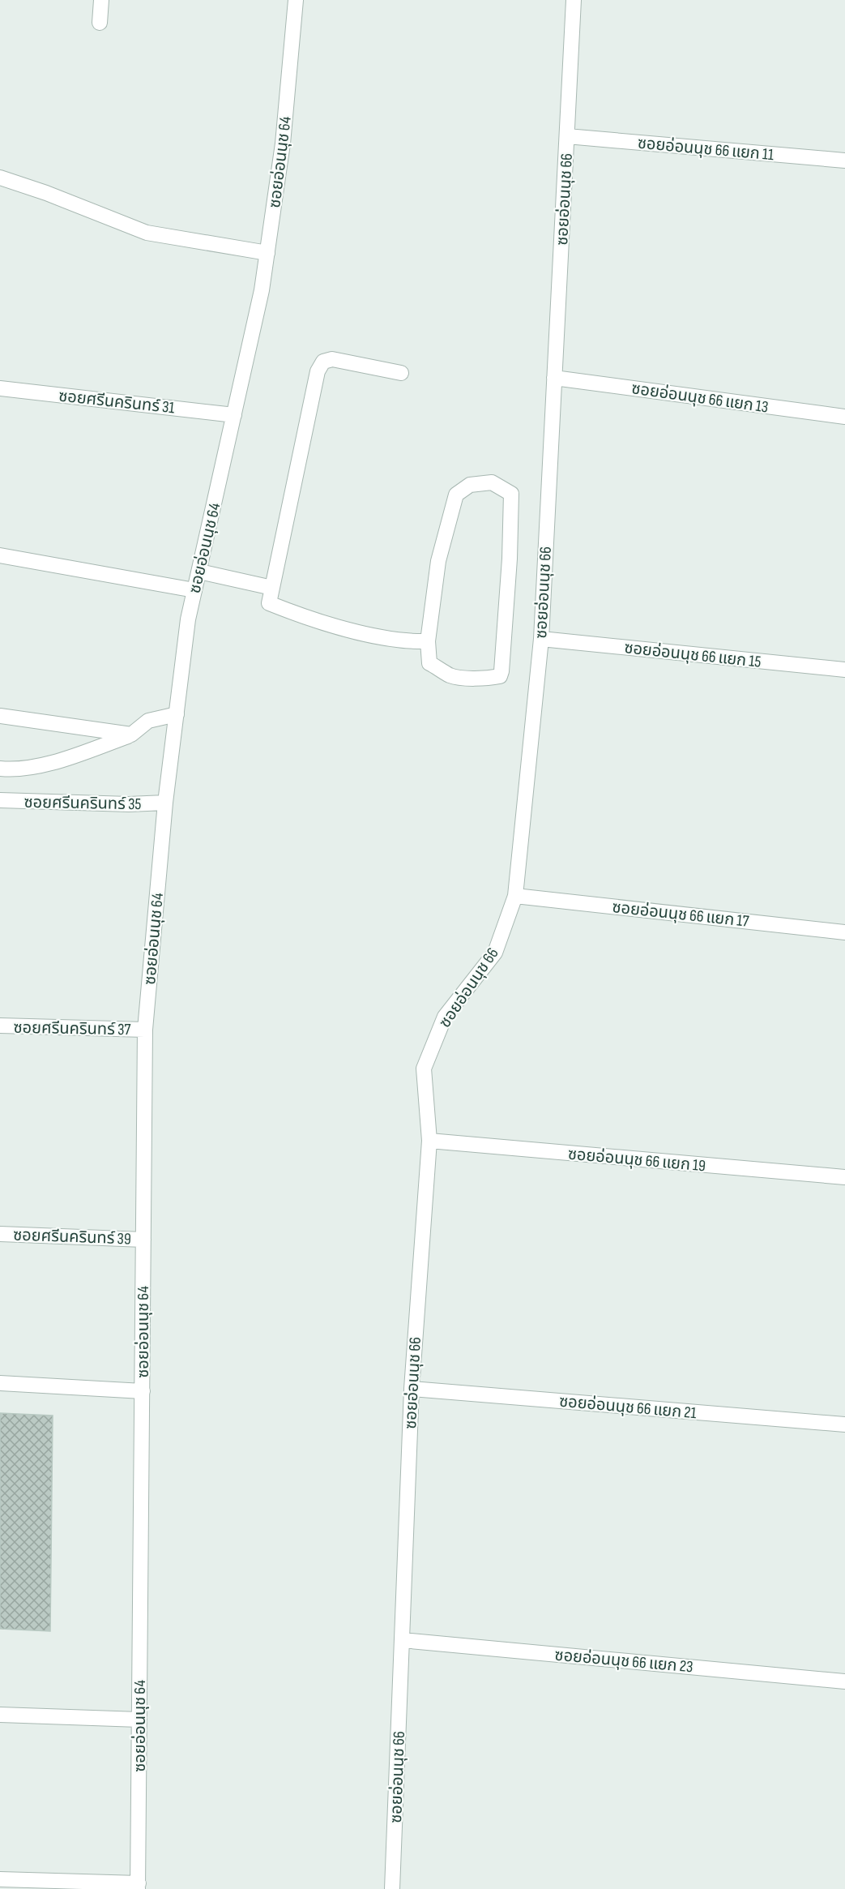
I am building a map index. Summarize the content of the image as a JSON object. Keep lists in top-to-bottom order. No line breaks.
{"streets":{"street":["ซอยอ่อนนุช 66 แยก 11","ซอยอ่อนนุช 64","ซอยอ่อนนุช 66","ซอยอ่อนนุช 66 แยก 13","ซอยศรีนครินทร์ 31","ซอยอ่อนนุช 66 แยก 15","ซอยศรีนครินทร์ 35","ซอยอ่อนนุช 66 แยก 17","ซอยศรีนครินทร์ 37","ซอยอ่อนนุช 66 แยก 19","ซอยศรีนครินทร์ 39","ซอยอ่อนนุช 66 แยก 21","ซอยอ่อนนุช 66 แยก 23"]},"crossings":[["ซอยอ่อนนุช 66 แยก 11","ซอยอ่อนนุช 66"],["ซอยอ่อนนุช 64","ซอยศรีนครินทร์ 31"],["ซอยอ่อนนุช 64","ซอยศรีนครินทร์ 35"],["ซอยอ่อนนุช 64","ซอยศรีนครินทร์ 37"],["ซอยอ่อนนุช 64","ซอยศรีนครินทร์ 39"],["ซอยอ่อนนุช 66","ซอยอ่อนนุช 66 แยก 13"],["ซอยอ่อนนุช 66","ซอยอ่อนนุช 66 แยก 15"],["ซอยอ่อนนุช 66","ซอยอ่อนนุช 66 แยก 17"],["ซอยอ่อนนุช 66","ซอยอ่อนนุช 66 แยก 19"],["ซอยอ่อนนุช 66","ซอยอ่อนนุช 66 แยก 21"],["ซอยอ่อนนุช 66","ซอยอ่อนนุช 66 แยก 23"]]}
